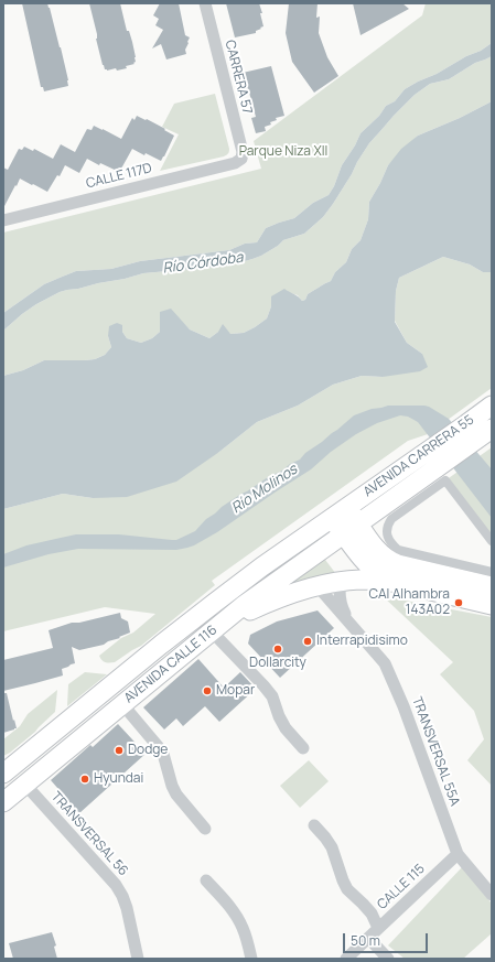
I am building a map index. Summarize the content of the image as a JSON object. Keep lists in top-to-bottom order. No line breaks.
{"streets":{"main road":["AVENIDA CARRERA 55","AVENIDA CALLE 116"],"street":["CARRERA 57","CALLE 117D","TRANSVERSAL 55A","TRANSVERSAL 56","CALLE 115"]},"crossings":[["CARRERA 57","CALLE 117D"],["AVENIDA CARRERA 55","AVENIDA CALLE 116"],["AVENIDA CALLE 116","TRANSVERSAL 56"],["TRANSVERSAL 55A","CALLE 115"]],"water":["Río Córdoba","Río Molinos"],"parks":["Parque Niza XII"],"places":["CAI Alhambra 143A02","Interrapidisimo","Dollarcity","Mopar","Dodge","Hyundai"],"scale_bar":"50 m"}
